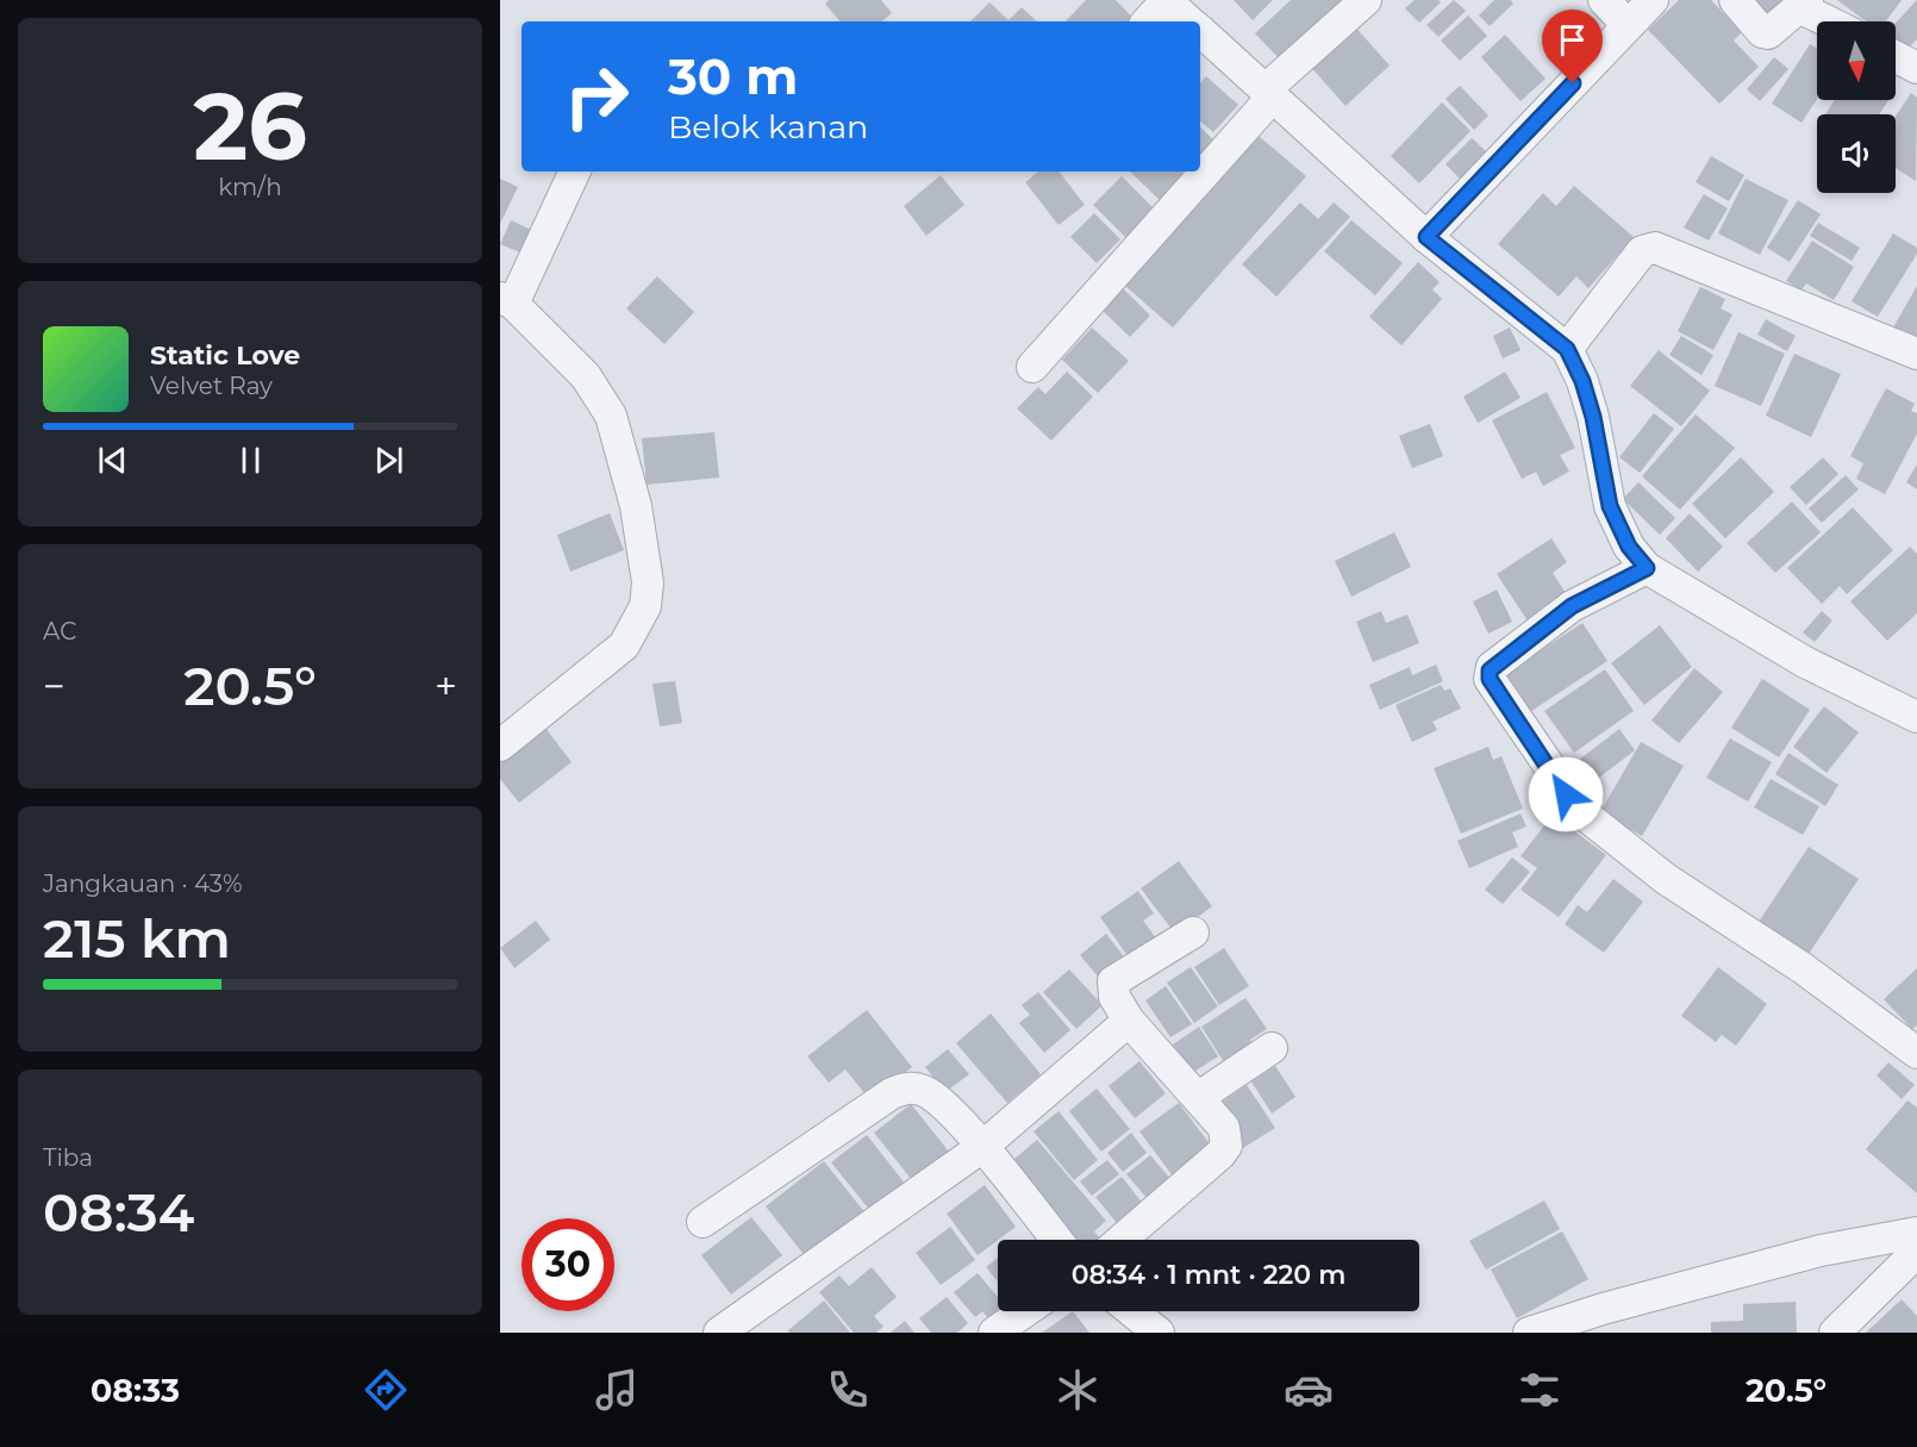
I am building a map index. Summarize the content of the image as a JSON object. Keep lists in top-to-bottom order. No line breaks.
{"north":"bottom","page":{"tile":[["26","km/h"],"AC",["Jangkauan · 43%","215 km"],["Tiba","08:34"]],"turn":["30 m","Belok kanan"],"song":["Static Love","Velvet Ray"],"heat":["−","20.5°","+"],"limit":"30","trip":"08:34 · 1 mnt · 220 m","tabs":["08:33","20.5°"]}}
